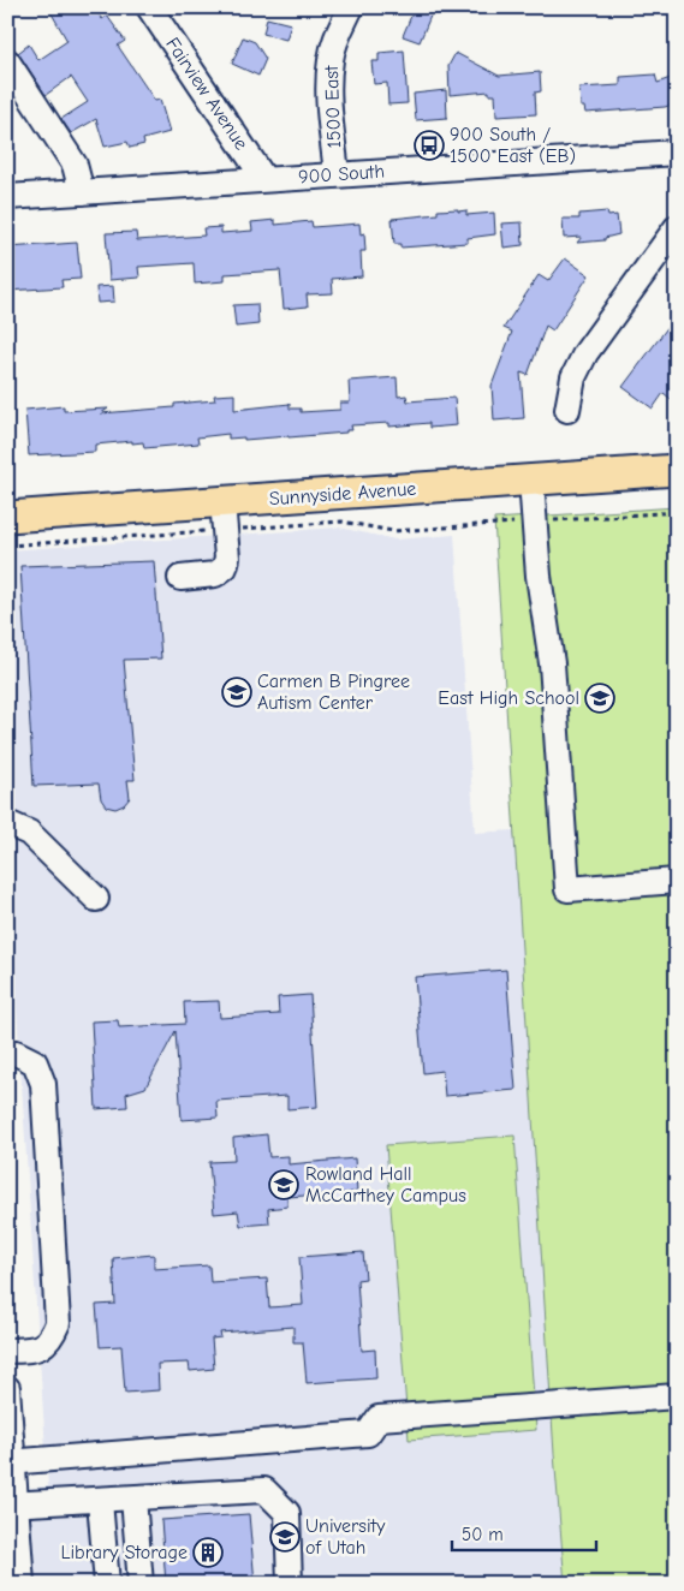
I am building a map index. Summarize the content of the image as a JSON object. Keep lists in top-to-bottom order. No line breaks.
{"streets":{"main road":["Sunnyside Avenue"],"street":["Fairview Avenue","1500 East","900 South"]},"crossings":[["Fairview Avenue","900 South"],["1500 East","900 South"]],"places":{"bus stop":["900 South / 1500 East (EB)"],"school or university":["Carmen B Pingree Autism Center","East High School","Rowland Hall McCarthey Campus","University of Utah"],"building":["Library Storage"]},"scale_bar":"50 m"}
